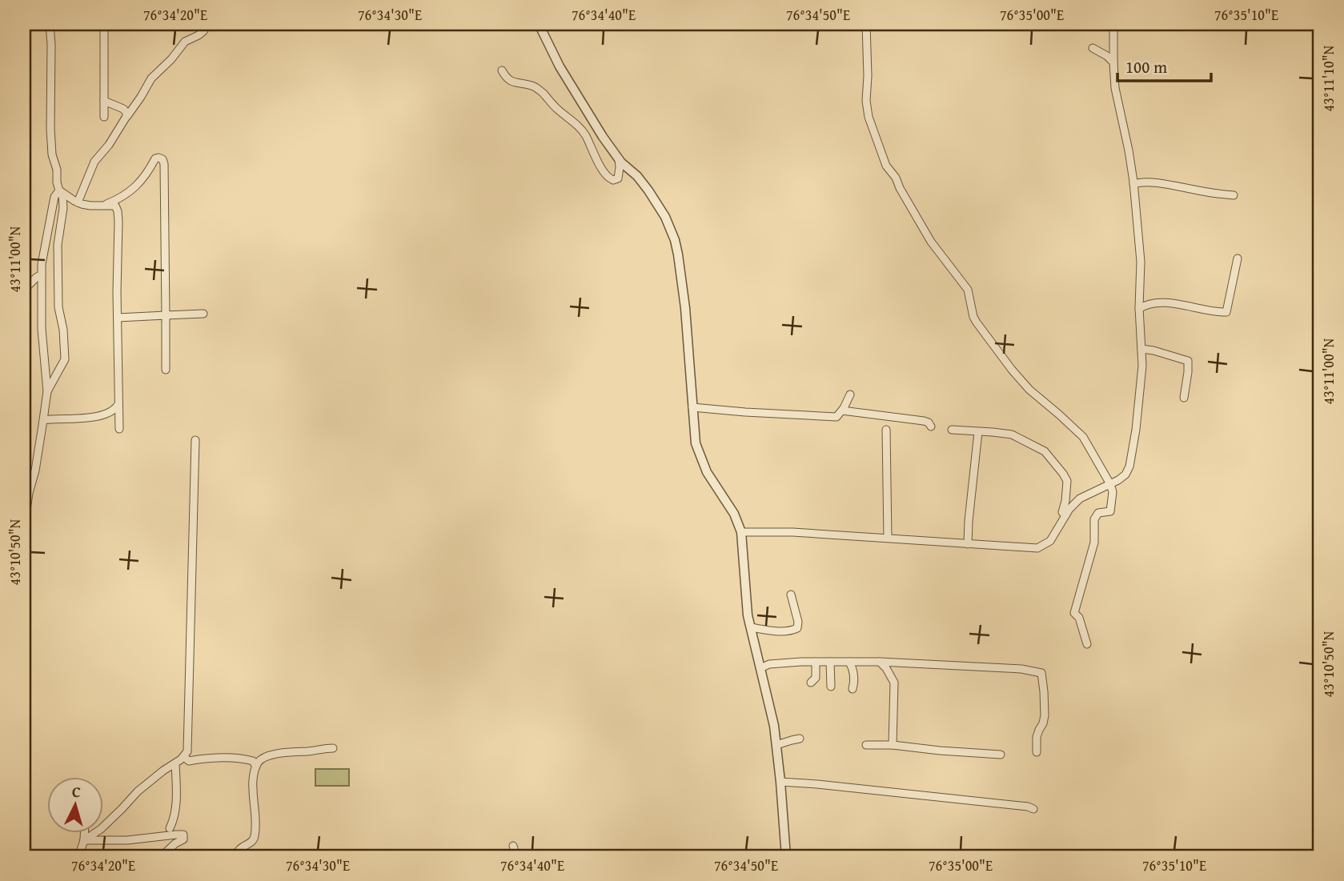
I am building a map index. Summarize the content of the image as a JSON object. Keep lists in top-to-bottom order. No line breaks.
{"scale_bar":"100 m","north":"top","coordinates":["76°34'20\"E","76°34'30\"E","76°34'40\"E","76°34'50\"E","76°35'00\"E","76°35'10\"E","43°11'10\"N","43°11'00\"N","43°10'50\"N"]}
